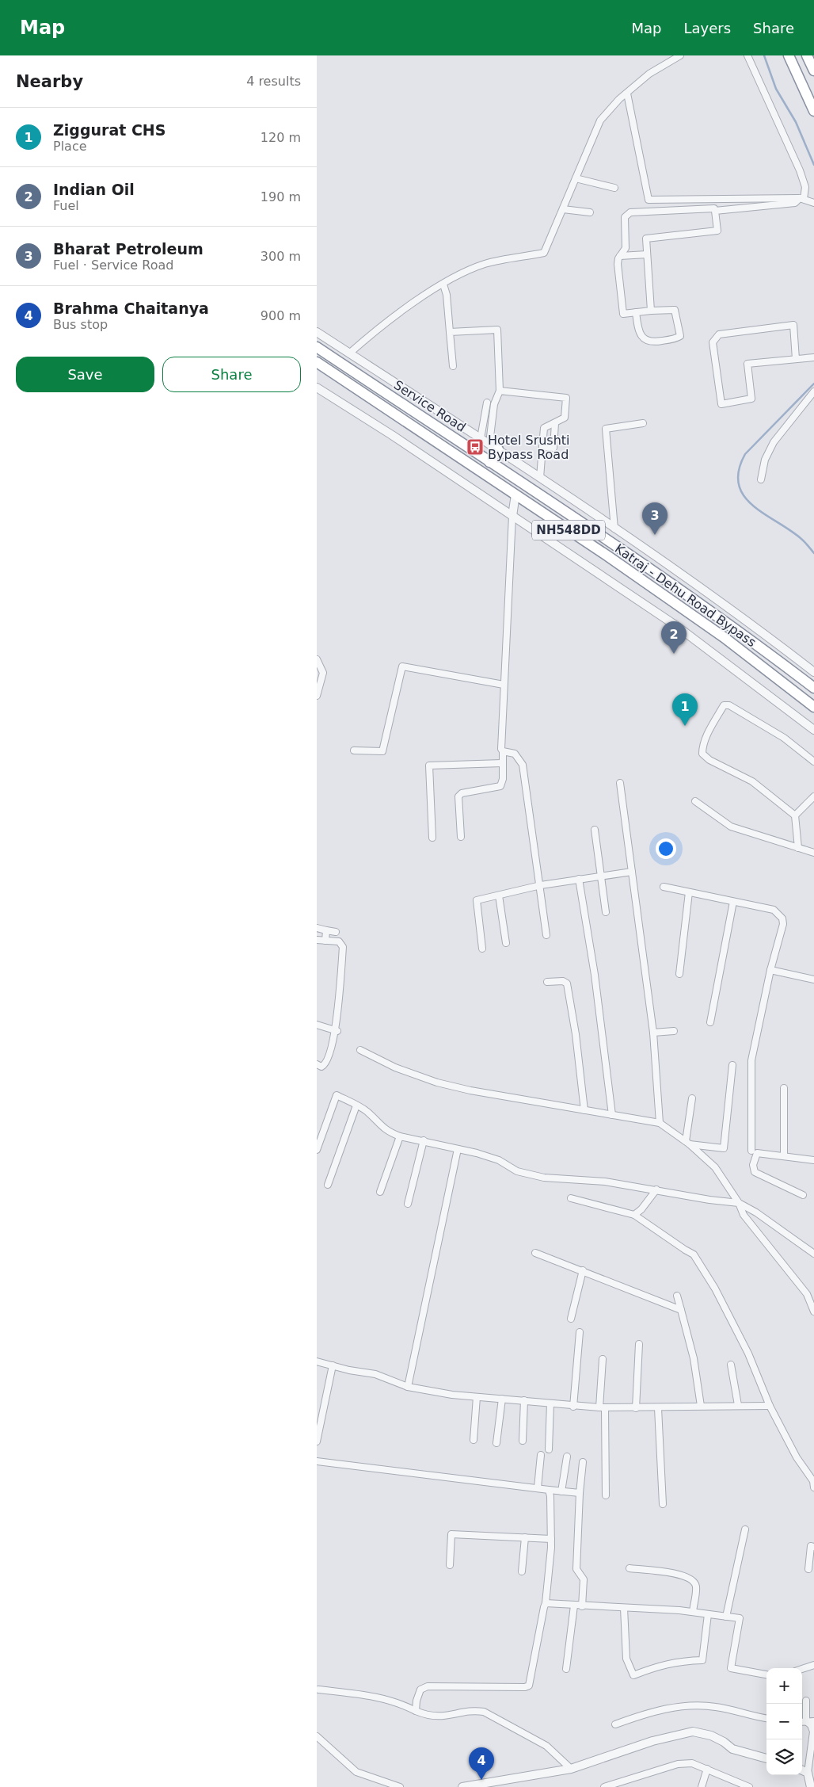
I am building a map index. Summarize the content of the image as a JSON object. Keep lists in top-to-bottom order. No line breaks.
{"streets":{"highway":["NH548DD","Katraj - Dehu Road Bypass"],"street":["Service Road"]},"places":{"bus stop":["Hotel Srushti Bypass Road"]},"page":{"header":"Map","nav":["Map","Layers","Share"],"heading":["Nearby","4 results"],"list":[{"mark":"1","name":"Ziggurat CHS","note":"Place","value":"120 m"},{"mark":"2","name":"Indian Oil","note":"Fuel","value":"190 m"},{"mark":"3","name":"Bharat Petroleum","note":"Fuel · Service Road","value":"300 m"},{"mark":"4","name":"Brahma Chaitanya","note":"Bus stop","value":"900 m"}],"buttons":["Save","Share"],"pins":["3","2","1","4"],"map_buttons":["+","−"]}}
